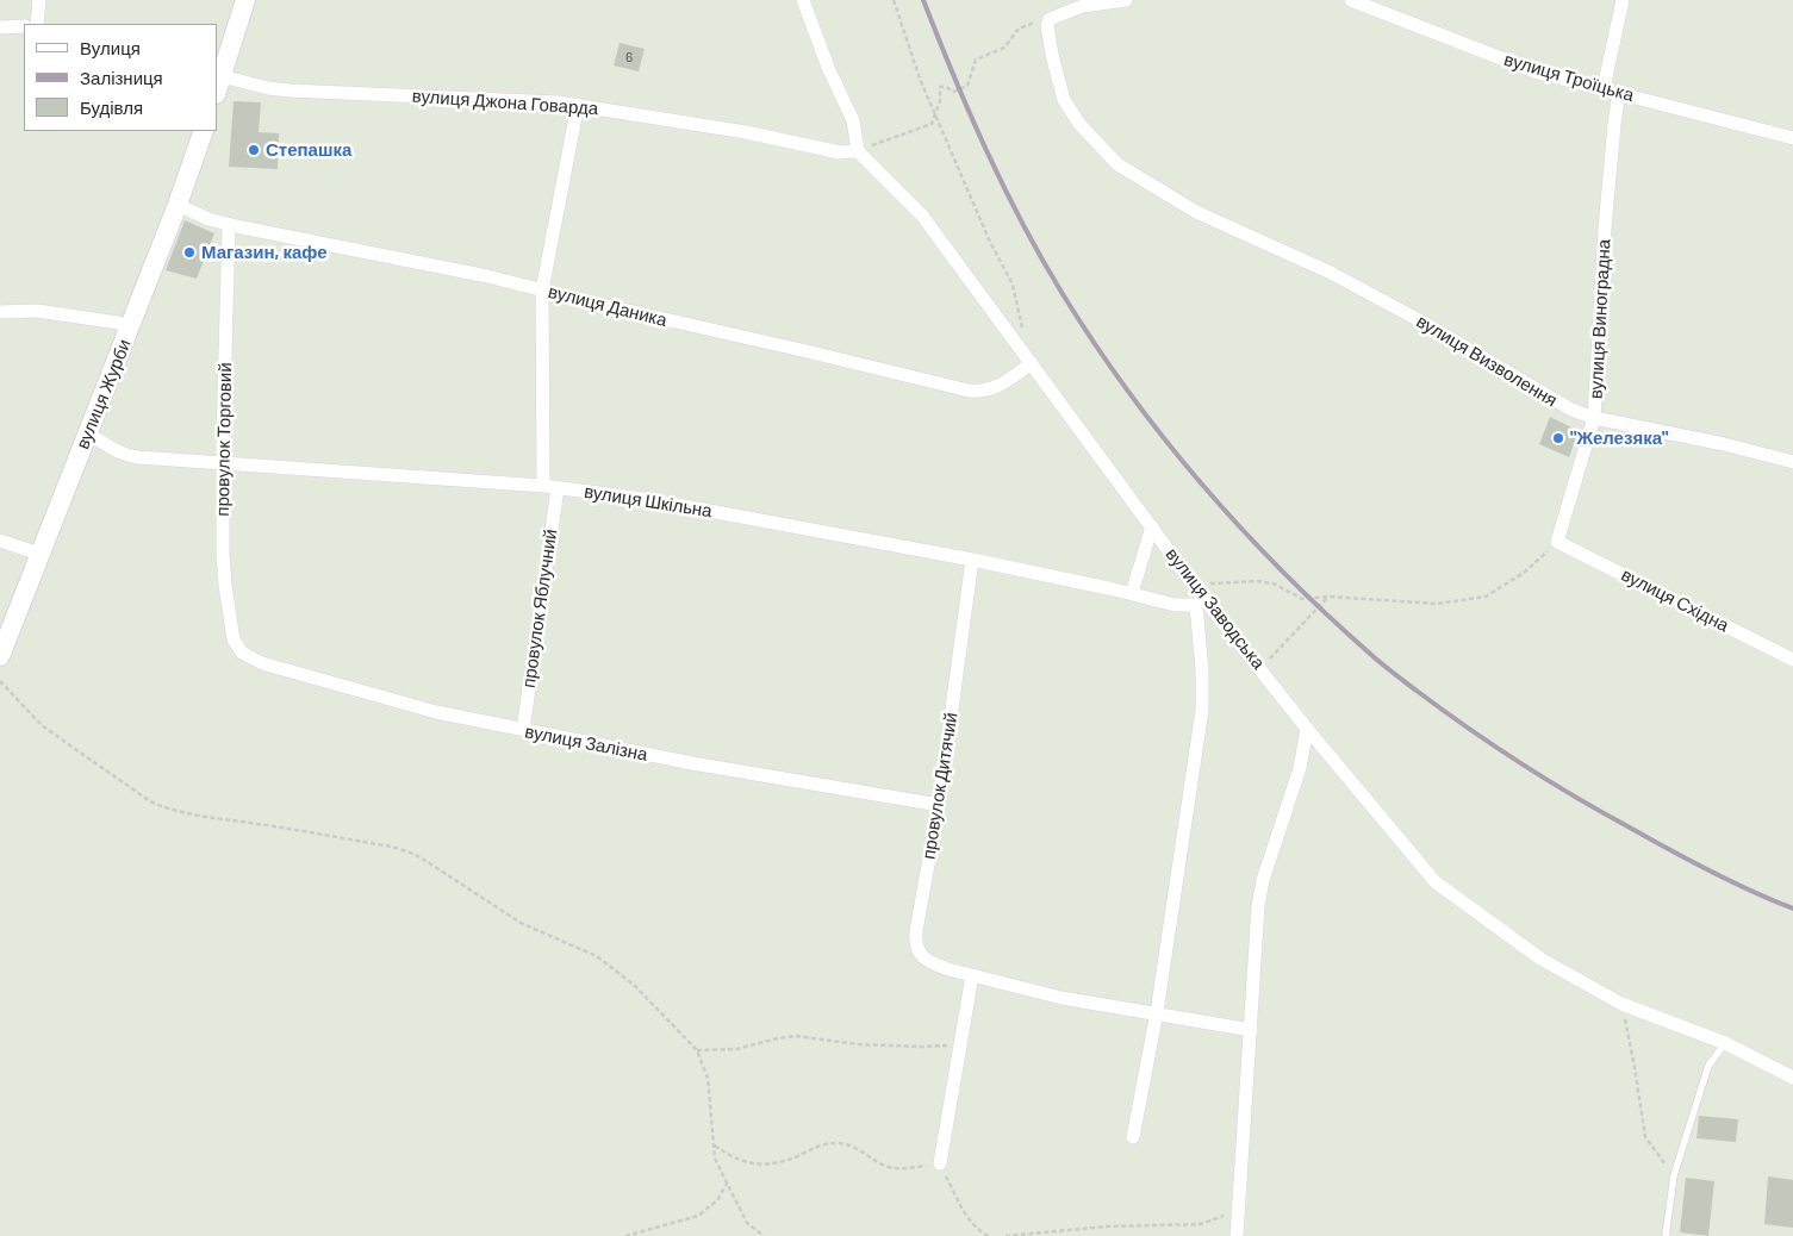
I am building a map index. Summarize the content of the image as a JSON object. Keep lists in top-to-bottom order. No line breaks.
{"streets":{"street":["вулиця Троїцька","вулиця Джона Говарда","вулиця Даника","вулиця Виноградна","вулиця Визволення","вулиця Журби","провулок Торговий","вулиця Шкільна","вулиця Східна","провулок Яблучний","вулиця Заводська","вулиця Залізна","провулок Дитячий"]},"crossings":[["вулиця Троїцька","вулиця Виноградна"],["вулиця Джона Говарда","провулок Яблучний"],["вулиця Джона Говарда","вулиця Заводська"],["вулиця Даника","вулиця Журби"],["вулиця Даника","провулок Торговий"],["вулиця Даника","провулок Яблучний"],["вулиця Даника","вулиця Заводська"],["вулиця Виноградна","вулиця Визволення"],["вулиця Виноградна","вулиця Східна"],["вулиця Журби","вулиця Шкільна"],["провулок Торговий","вулиця Шкільна"],["провулок Торговий","вулиця Залізна"],["вулиця Шкільна","провулок Яблучний"],["вулиця Шкільна","вулиця Заводська"],["вулиця Шкільна","провулок Дитячий"],["провулок Яблучний","вулиця Залізна"],["вулиця Залізна","провулок Дитячий"]],"places":["Степашка","Магазин, кафе","\"Железяка\""],"house_numbers":["6"],"legend":["Вулиця","Залізниця","Будівля"]}
